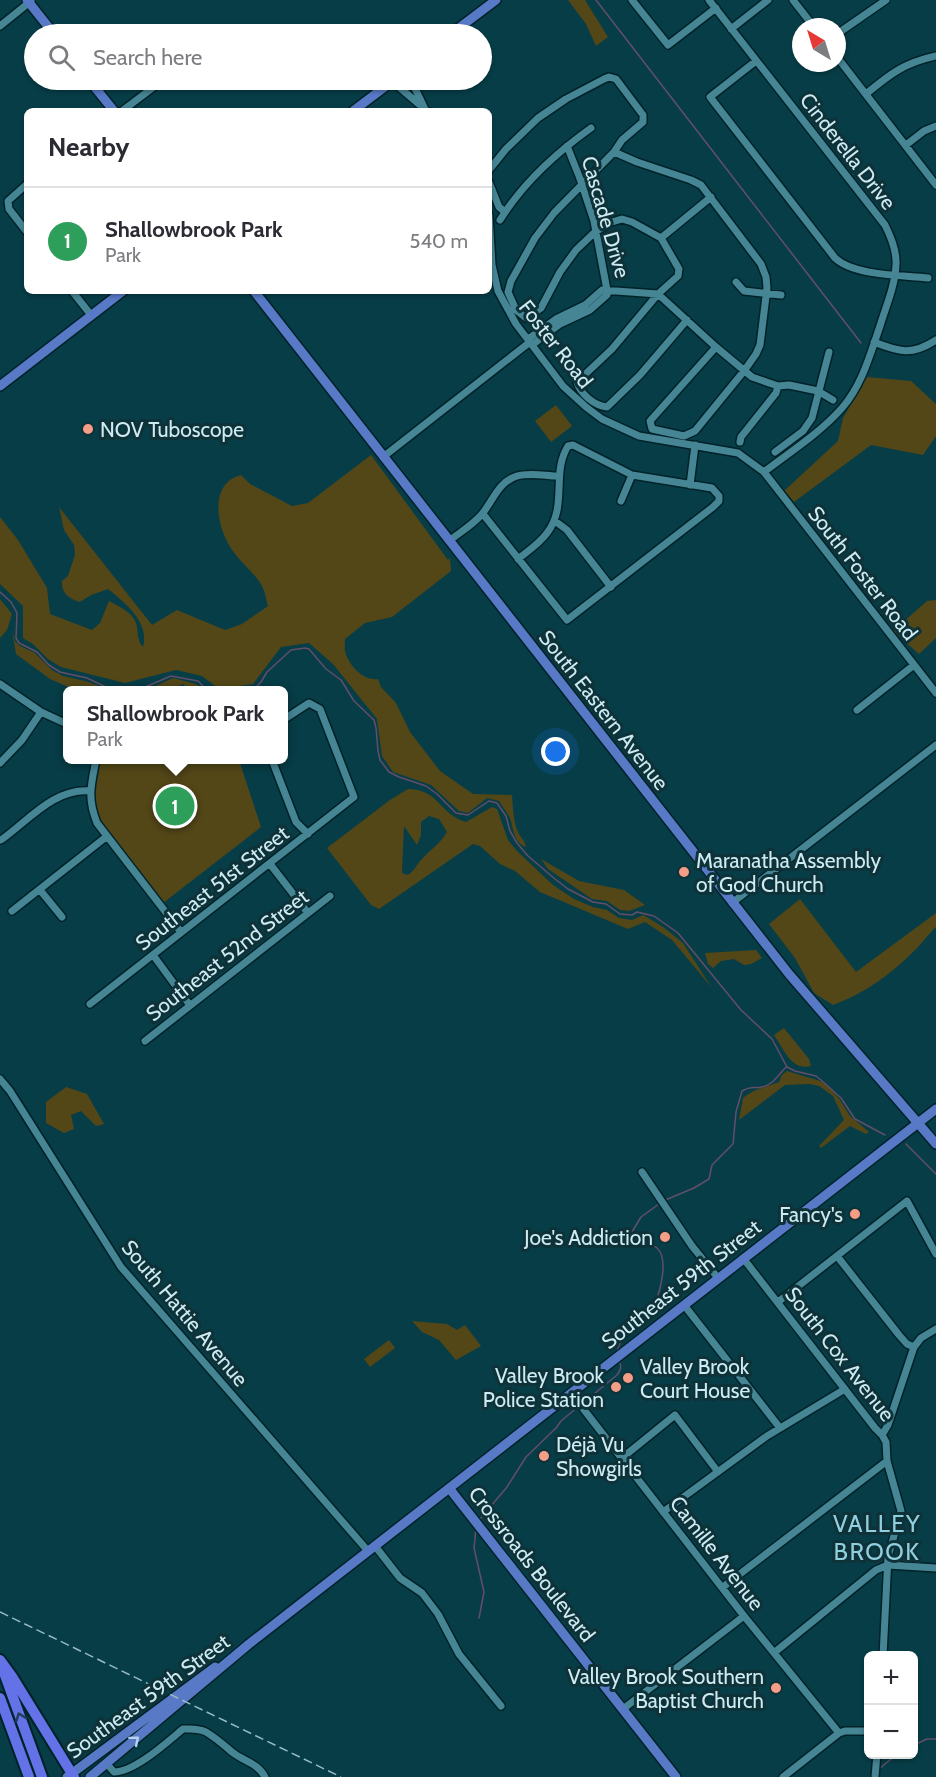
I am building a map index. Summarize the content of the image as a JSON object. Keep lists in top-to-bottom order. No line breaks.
{"streets":{"main road":["South Eastern Avenue","Southeast 59th Street","Crossroads Boulevard"],"street":["Cinderella Drive","Cascade Drive","Foster Road","South Foster Road","Southeast 51st Street","Southeast 52nd Street","South Hattie Avenue","South Cox Avenue","Camille Avenue"]},"crossings":[["Cinderella Drive","Foster Road"],["Cinderella Drive","South Foster Road"],["Foster Road","South Foster Road"],["South Eastern Avenue","Southeast 59th Street"],["Southeast 59th Street","South Hattie Avenue"],["Southeast 59th Street","South Cox Avenue"],["Southeast 59th Street","Camille Avenue"],["Southeast 59th Street","Crossroads Boulevard"]],"districts":["VALLEY BROOK"],"places":["NOV Tuboscope","Maranatha Assembly of God Church","Fancy's","Joe's Addiction","Valley Brook Court House","Valley Brook Police Station","Déjà Vu Showgirls","Valley Brook Southern Baptist Church"],"north":"top left","page":{"search":"Search here","heading":"Nearby","list":[{"mark":"1","name":"Shallowbrook Park","note":"Park","value":"540 m"}],"popup":["Shallowbrook Park","Park"],"pins":"1","map_buttons":["+","−"]}}
